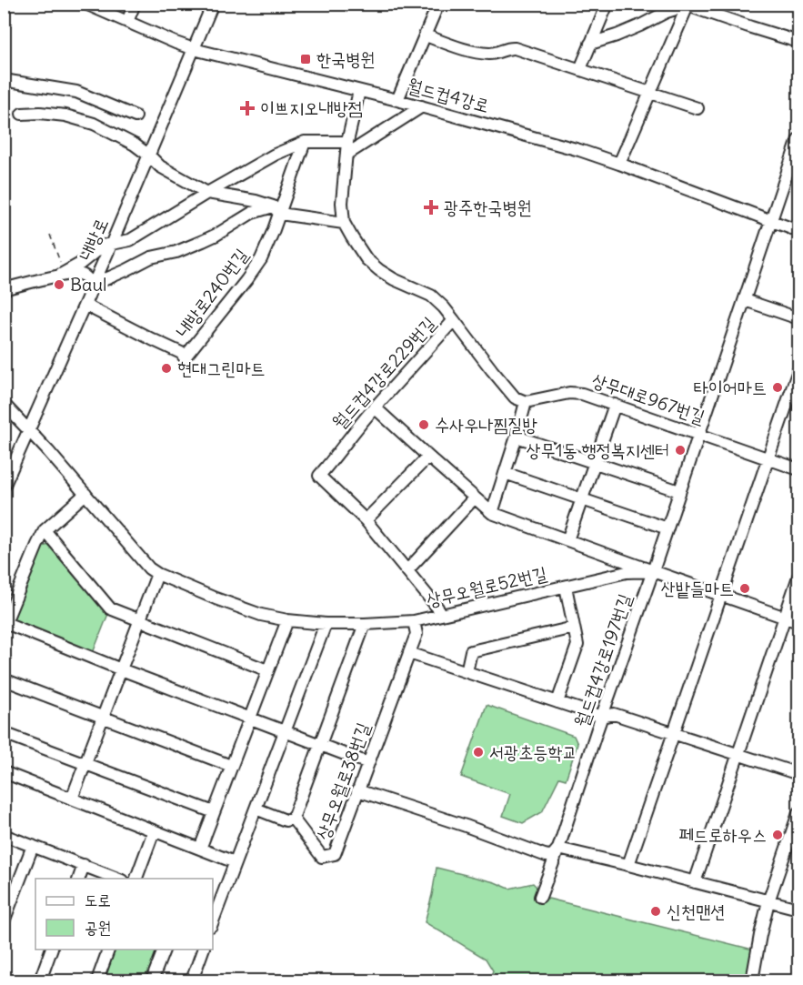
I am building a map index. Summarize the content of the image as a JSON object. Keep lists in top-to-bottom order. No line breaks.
{"streets":{"street":["월드컵4강로","내방로","내방로240번길","월드컵4강로229번길","상무대로967번길","상무오월로52번길","월드컵4강로197번길","상무오월로38번길"]},"crossings":[["월드컵4강로","내방로"],["월드컵4강로","월드컵4강로229번길"],["월드컵4강로","월드컵4강로197번길"],["내방로","내방로240번길"],["월드컵4강로229번길","상무오월로52번길"],["상무대로967번길","월드컵4강로197번길"],["상무오월로52번길","월드컵4강로197번길"],["상무오월로52번길","상무오월로38번길"]],"places":{"transit":["한국병원"],"health":["이쁘지오내방점","광주한국병원"],"other":["Baul","현대그린마트","타이어마트","수사우나찜질방","상무1동 행정복지센터","산밭들마트","서광초등학교","페드로하우스","신천맨션"]},"legend":["도로","공원"]}
